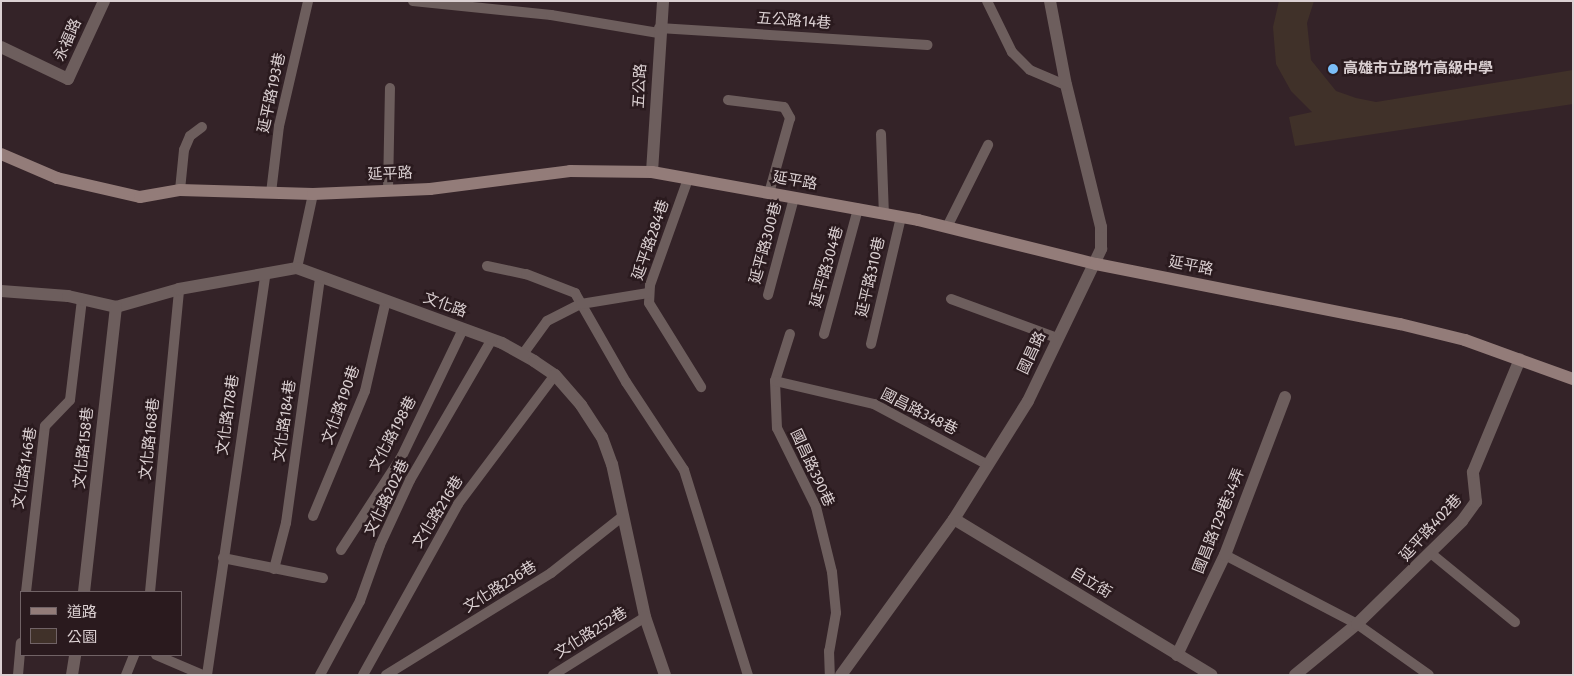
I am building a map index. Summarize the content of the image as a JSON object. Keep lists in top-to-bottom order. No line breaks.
{"streets":{"street":["永福路","五公路","延平路","文化路","國昌路","文化路158巷","國昌路129巷34弄","延平路402巷","自立街"],"lane":["五公路14巷","延平路193巷","延平路284巷","延平路300巷","延平路304巷","延平路310巷","文化路190巷","國昌路348巷","文化路178巷","文化路184巷","文化路198巷","文化路168巷","文化路146巷","國昌路390巷","文化路202巷","文化路216巷","文化路236巷","文化路252巷"]},"crossings":[["五公路14巷","五公路"],["五公路","延平路"],["延平路193巷","延平路"],["延平路","延平路284巷"],["延平路","延平路300巷"],["延平路","延平路304巷"],["延平路","延平路310巷"],["延平路","國昌路"],["延平路","延平路402巷"],["文化路","文化路190巷"],["文化路","文化路184巷"],["文化路","文化路198巷"],["文化路","文化路202巷"],["文化路","文化路216巷"],["文化路","文化路236巷"],["文化路","文化路252巷"],["國昌路","國昌路348巷"],["國昌路","自立街"],["國昌路348巷","國昌路390巷"],["國昌路129巷34弄","自立街"]],"places":["高雄市立路竹高級中學"],"legend":["道路","公園"]}
